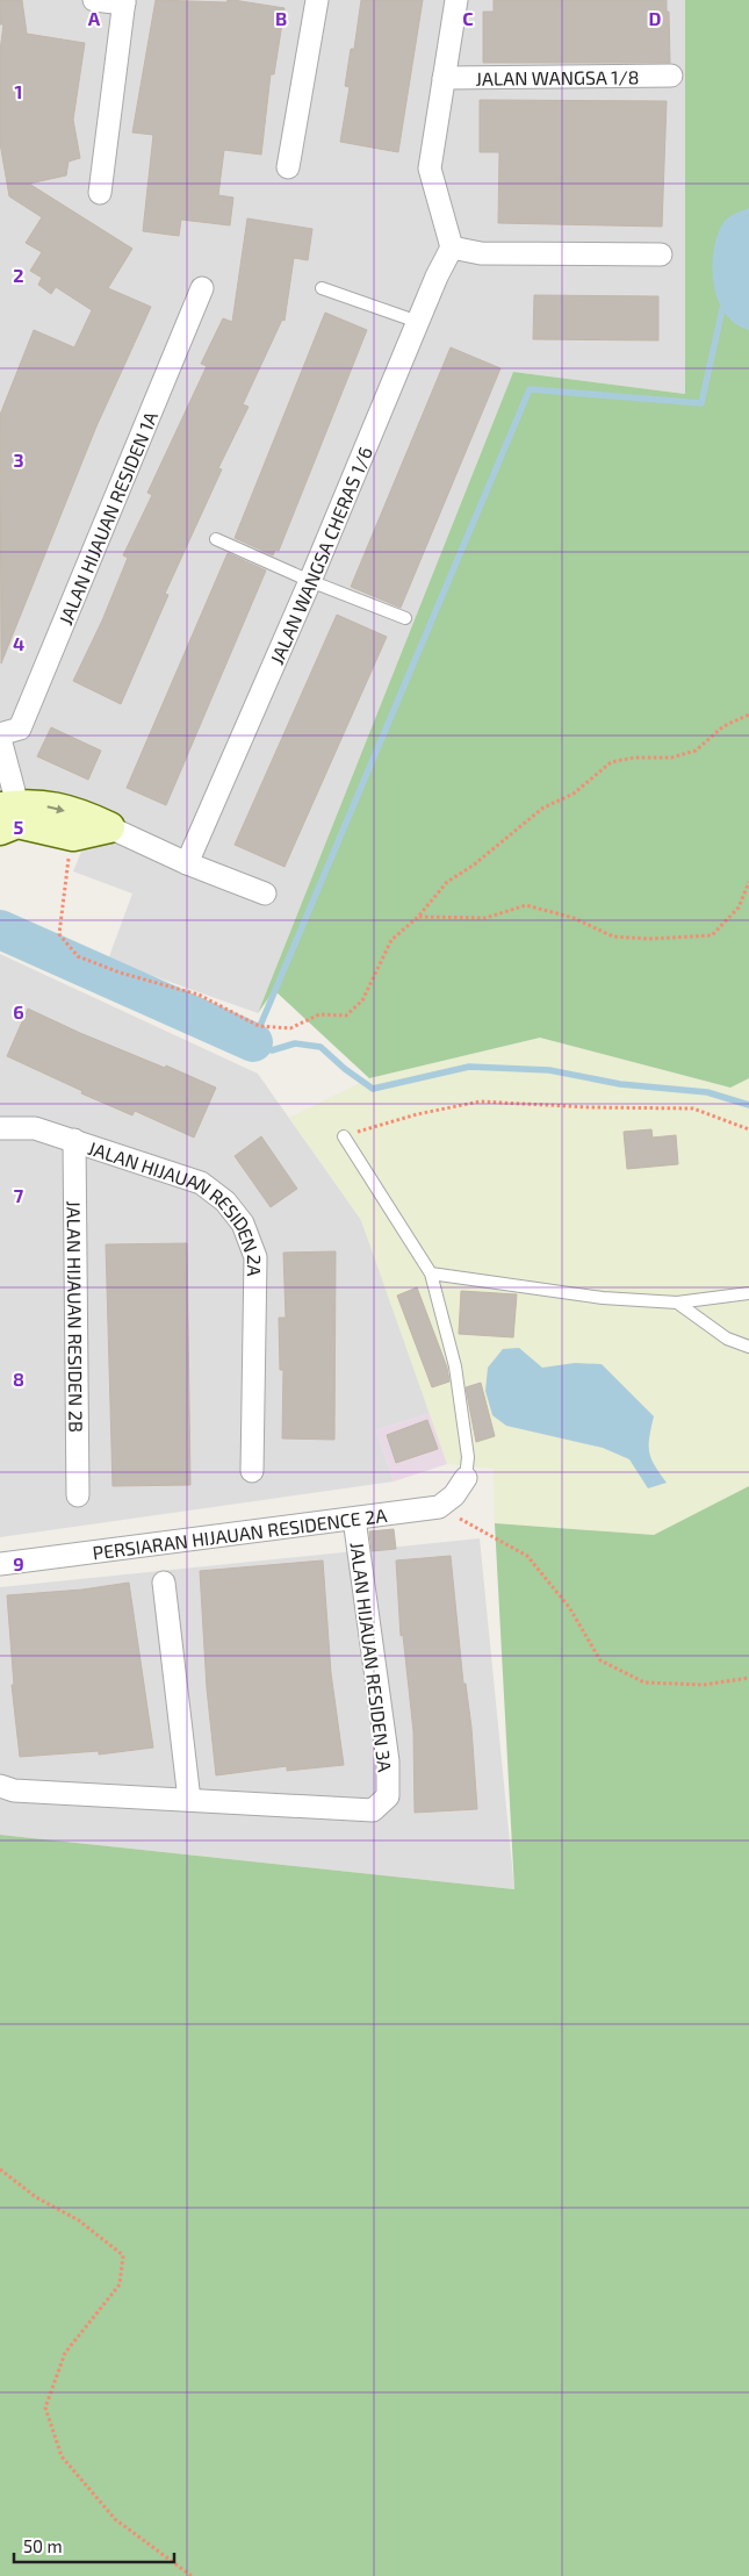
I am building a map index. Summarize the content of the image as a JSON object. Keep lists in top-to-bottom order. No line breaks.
{"streets":{"street":["JALAN WANGSA 1/8","JALAN HIJAUAN RESIDEN 1A","JALAN WANGSA CHERAS 1/6","JALAN HIJAUAN RESIDEN 2A","JALAN HIJAUAN RESIDEN 2B","PERSIARAN HIJAUAN RESIDENCE 2A","JALAN HIJAUAN RESIDEN 3A"]},"crossings":[["JALAN HIJAUAN RESIDEN 2A","JALAN HIJAUAN RESIDEN 2B"],["PERSIARAN HIJAUAN RESIDENCE 2A","JALAN HIJAUAN RESIDEN 3A"]],"scale_bar":"50 m","grid":{"columns":["A","B","C","D"],"rows":["1","2","3","4","5","6","7","8","9"]}}
